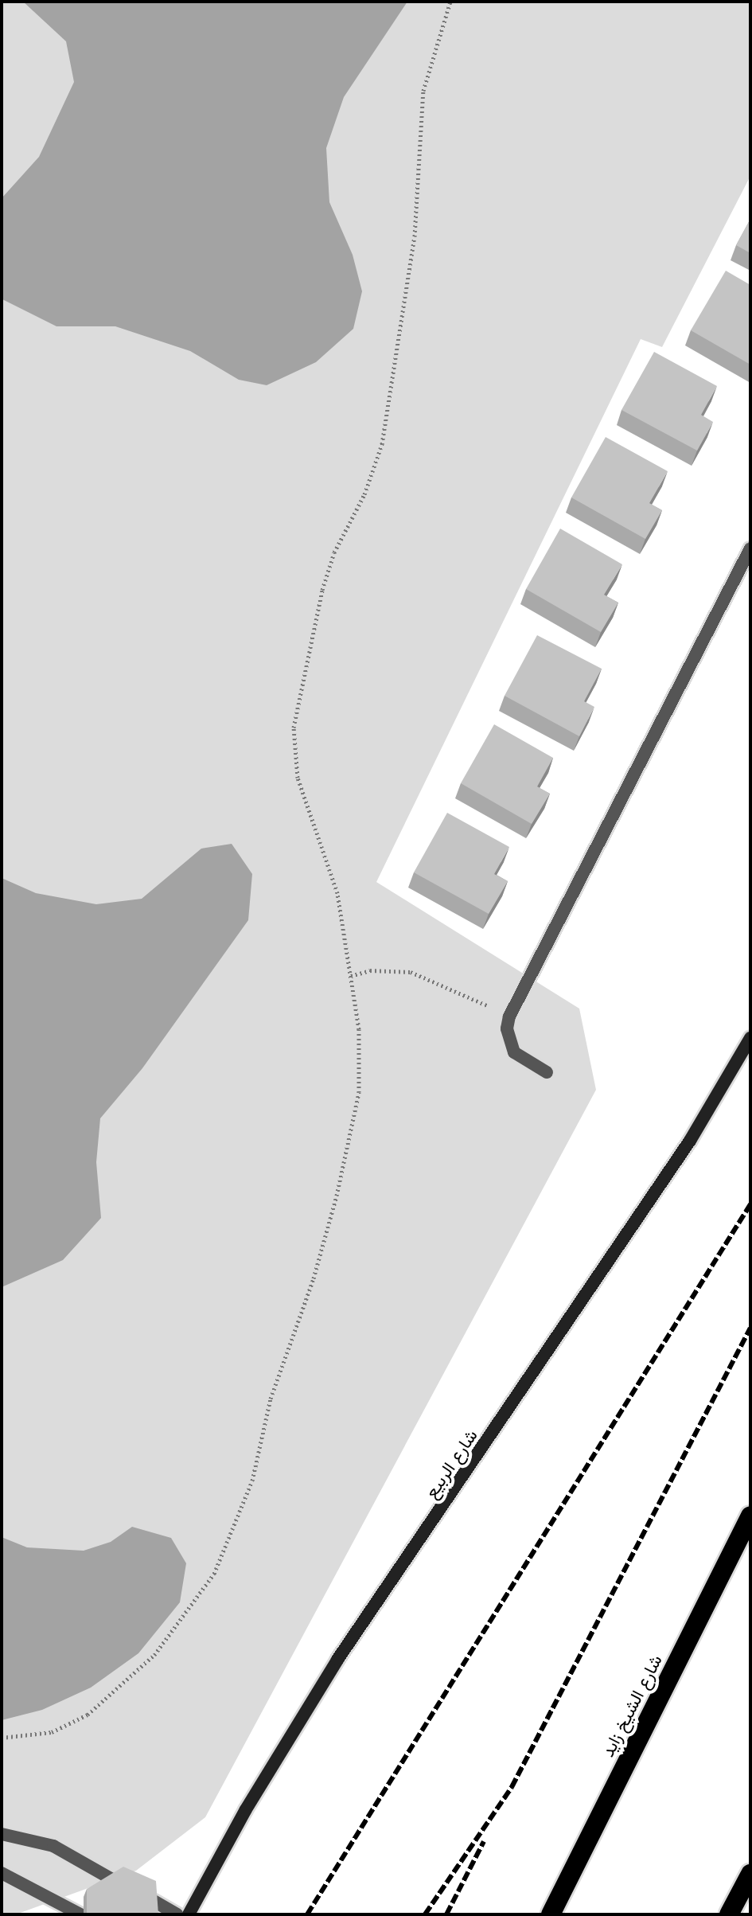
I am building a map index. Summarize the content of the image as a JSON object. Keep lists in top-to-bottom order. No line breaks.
{"streets":{"highway":["شارع الشيخ زايد"],"main road":["شارع الربيع"]}}
